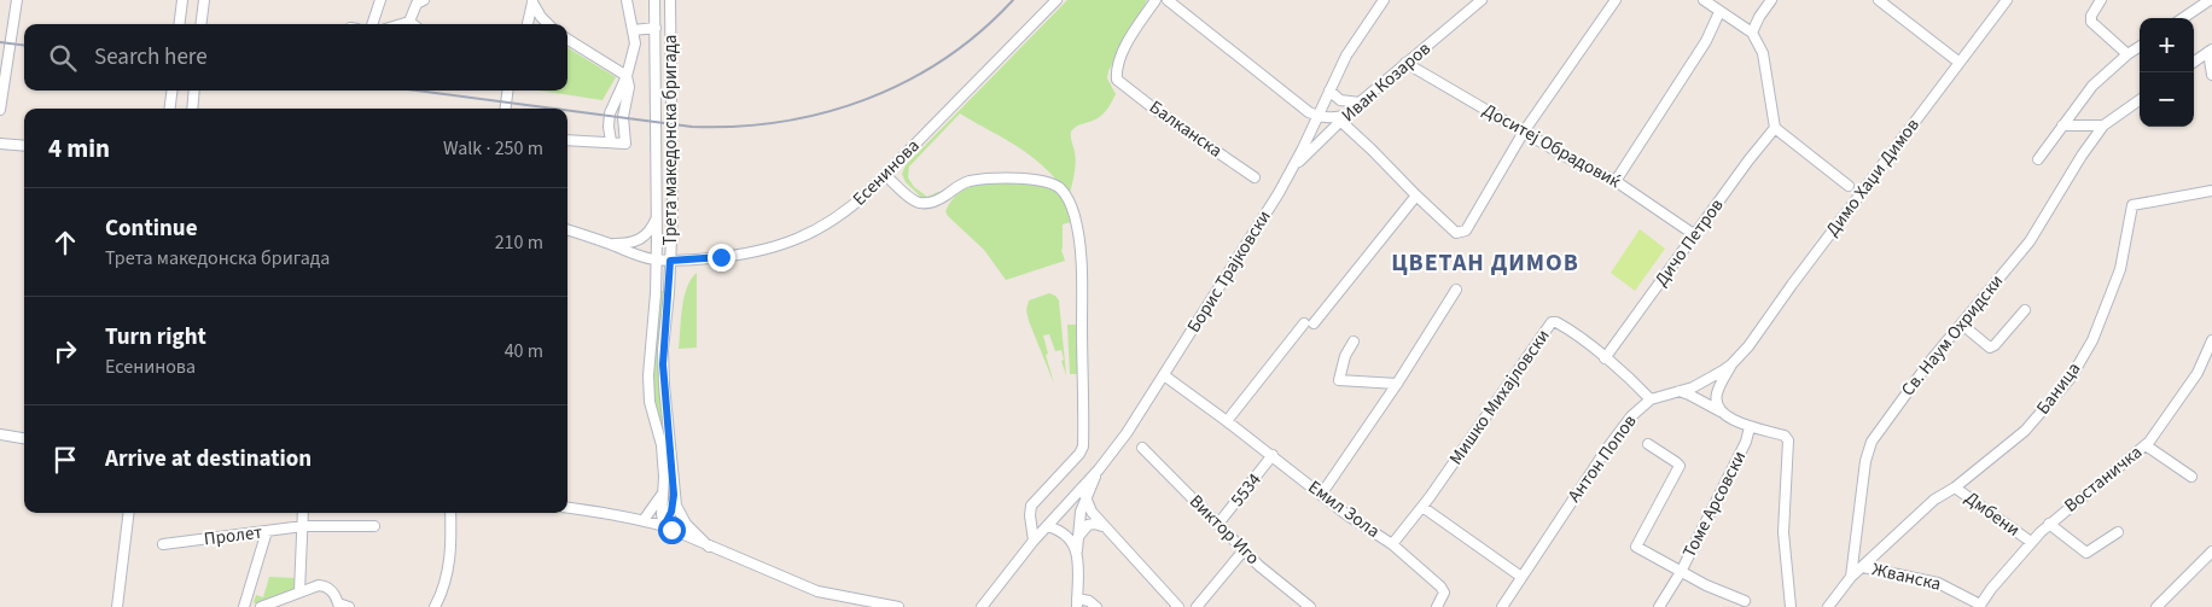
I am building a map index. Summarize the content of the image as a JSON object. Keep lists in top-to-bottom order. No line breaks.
{"streets":{"street":["Иван Козаров","Балканска","Трета македонска бригада","Доситеј Обрадовиќ","Есенинова","Димо Хаџи Димов","Дичо Петров","Борис Трајковски","Св. Наум Охридски","Баница","Мишко Михајловски","Антон Попов","Востаничка","5534","Томе Арсовски","Емил Зола","Дмбени","Виктор Иго","Пролет","Жванска"]},"crossings":[["Иван Козаров","Доситеј Обрадовиќ"],["Иван Козаров","Борис Трајковски"],["Трета македонска бригада","Есенинова"],["Доситеј Обрадовиќ","Дичо Петров"],["Димо Хаџи Димов","Антон Попов"],["Дичо Петров","Мишко Михајловски"],["Борис Трајковски","Емил Зола"],["Св. Наум Охридски","Баница"],["Баница","Дмбени"],["Баница","Жванска"],["Мишко Михајловски","Антон Попов"],["Мишко Михајловски","Емил Зола"],["Антон Попов","Томе Арсовски"],["Востаничка","Дмбени"],["Востаничка","Жванска"],["5534","Емил Зола"],["5534","Виктор Иго"]],"districts":["ЦВЕТАН ДИМОВ"],"page":{"map_buttons":["+","−"],"search":"Search here","heading":["4 min","Walk · 250 m"],"list":[["Continue","Трета македонска бригада","210 m"],["Turn right","Есенинова","40 m"],"Arrive at destination"]}}
